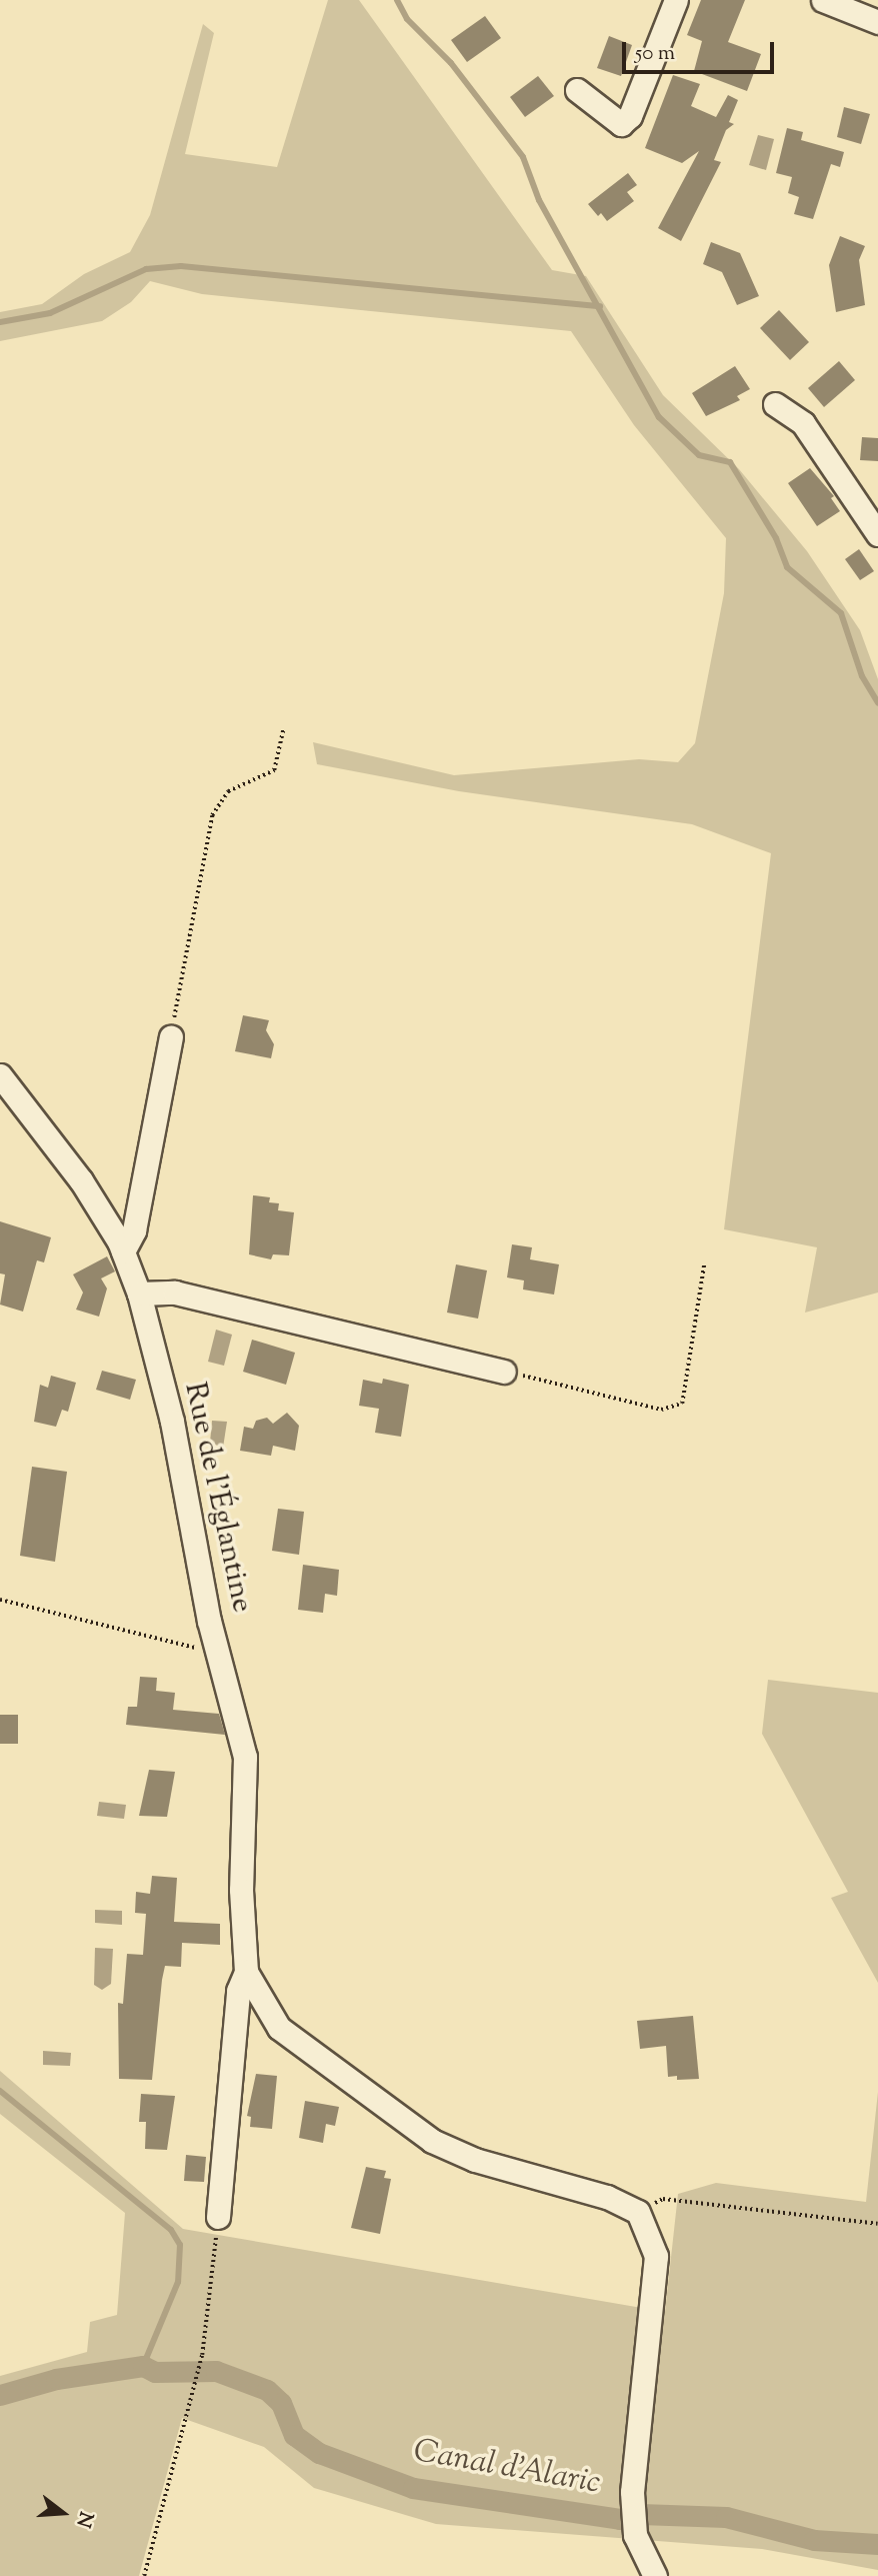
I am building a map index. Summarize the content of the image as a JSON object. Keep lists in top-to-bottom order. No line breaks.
{"streets":{"street":["Rue de l'Églantine"]},"water":["Canal d'Alaric"],"scale_bar":"50 m","north":"right"}
